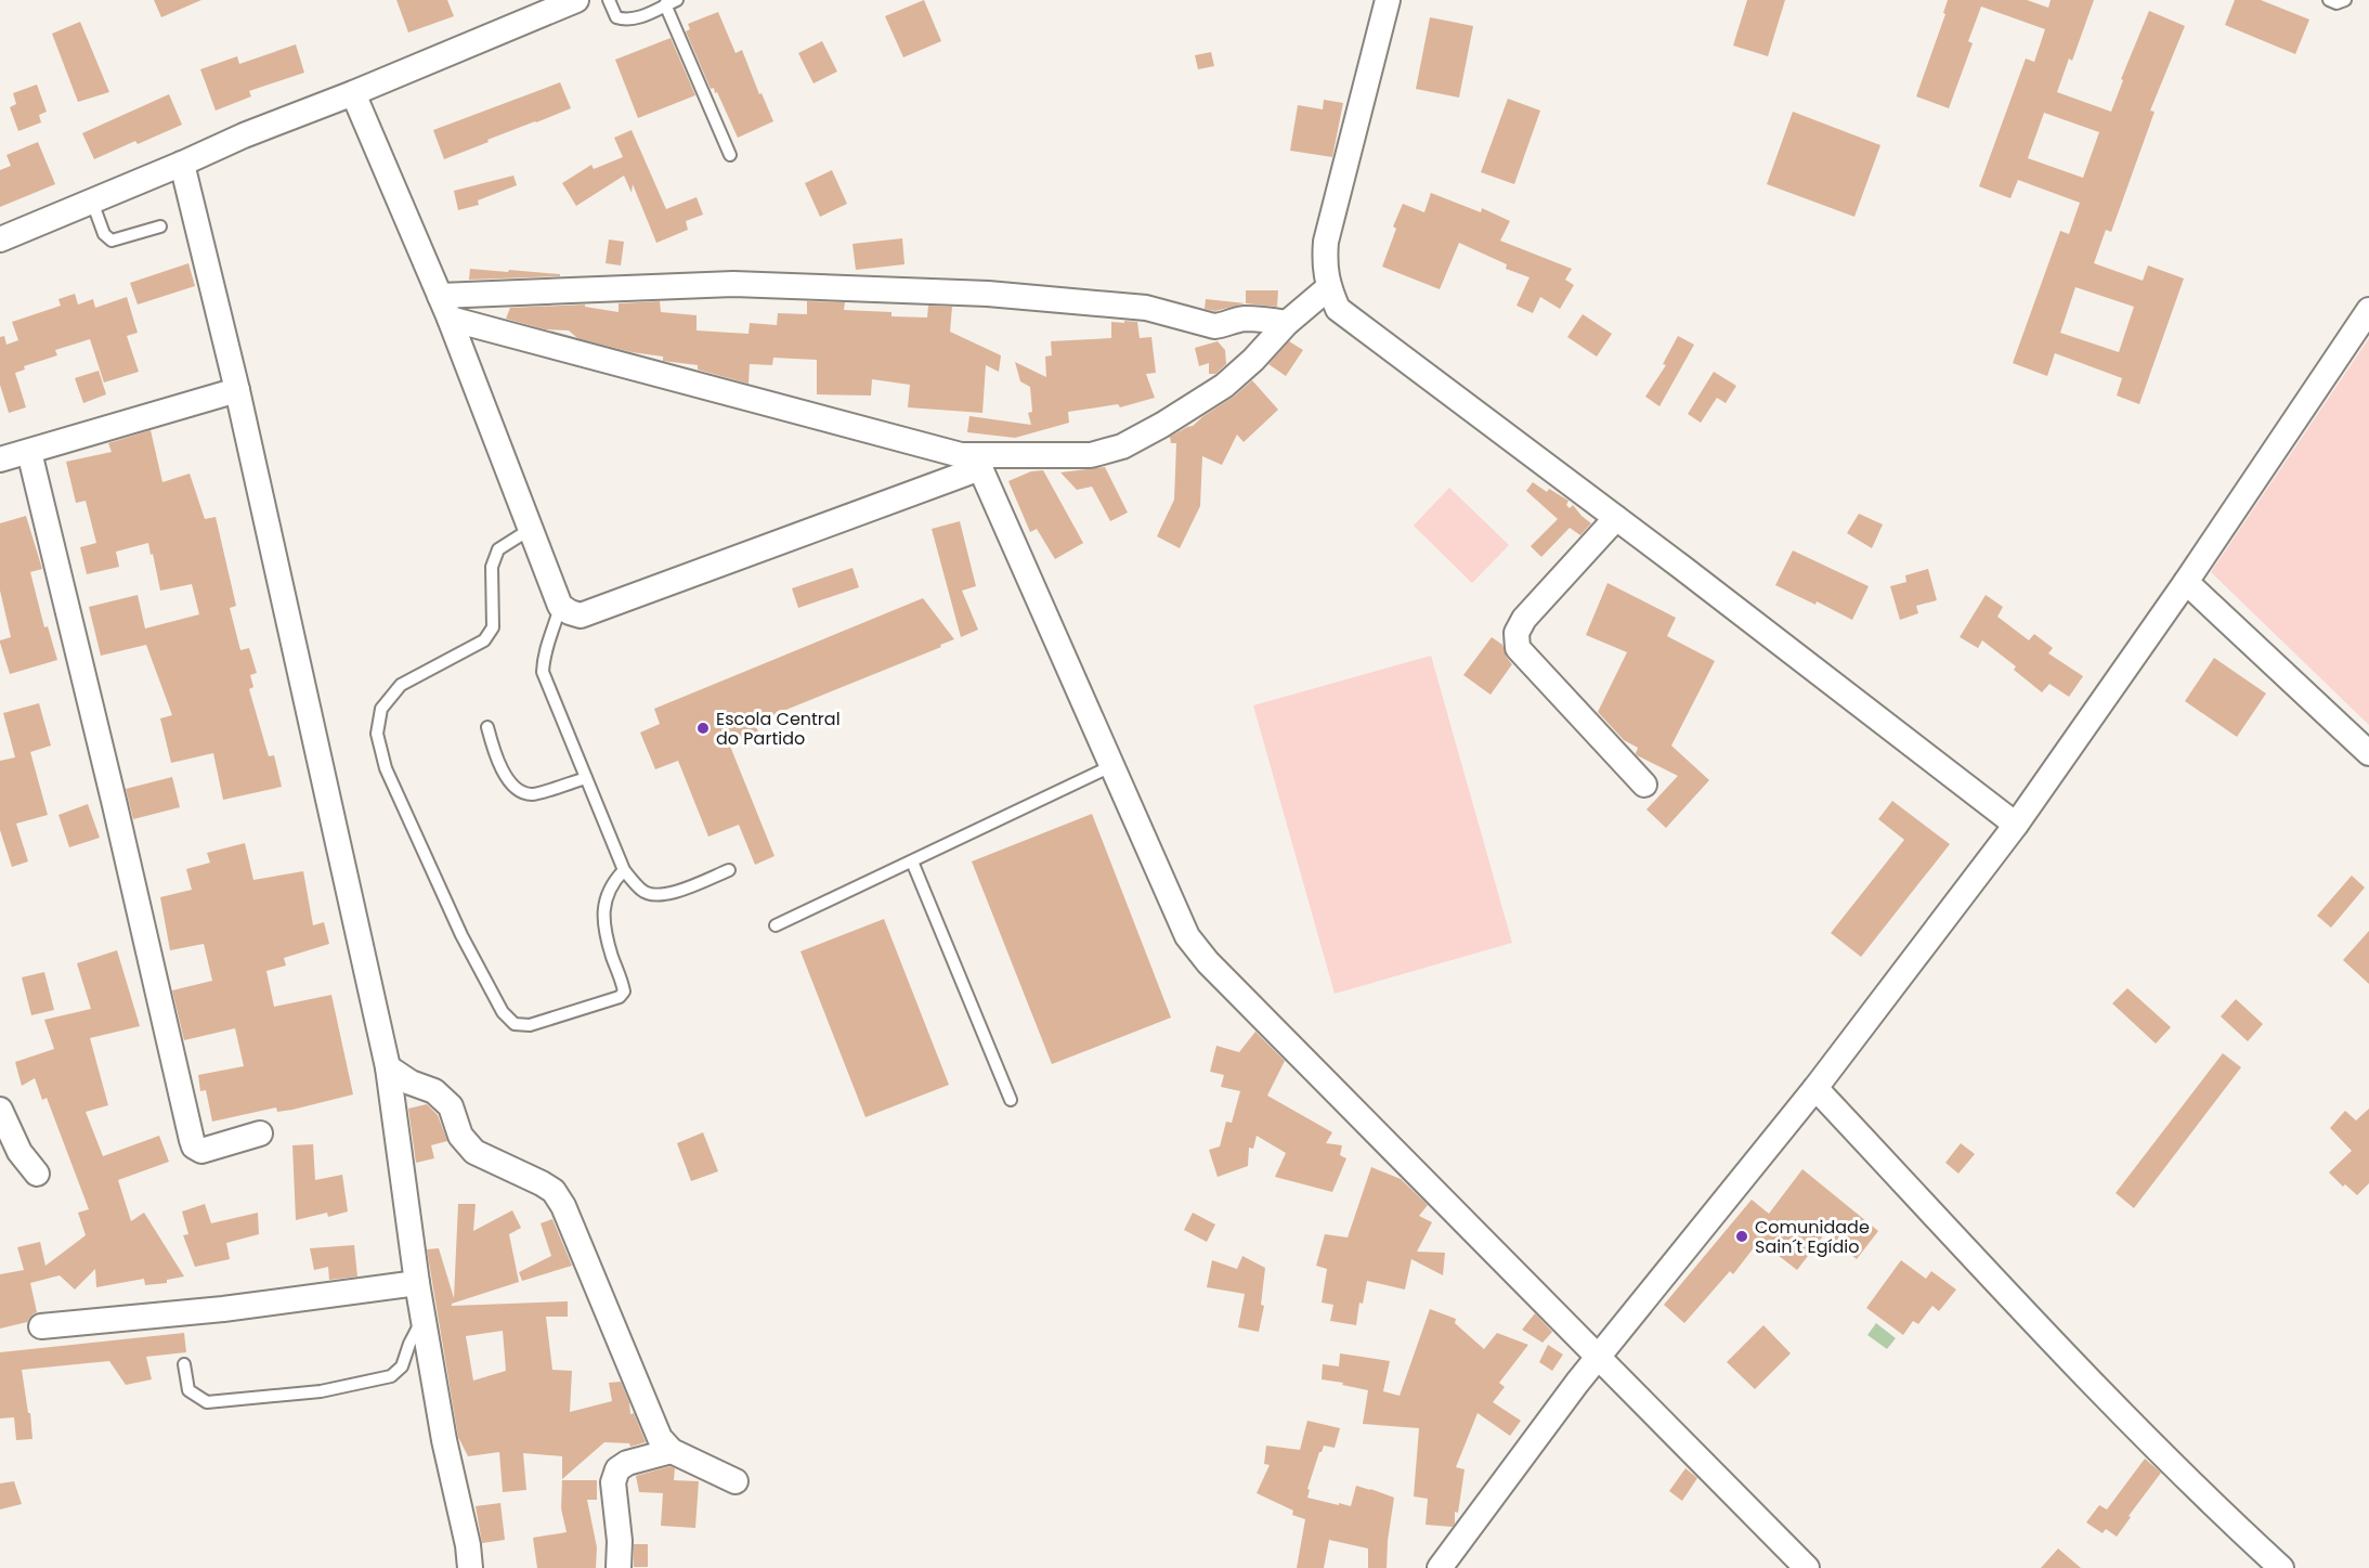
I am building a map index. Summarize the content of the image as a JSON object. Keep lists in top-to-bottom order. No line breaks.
{"places":["Escola Central do Partido","Comunidade Sain´t Egídio"]}
